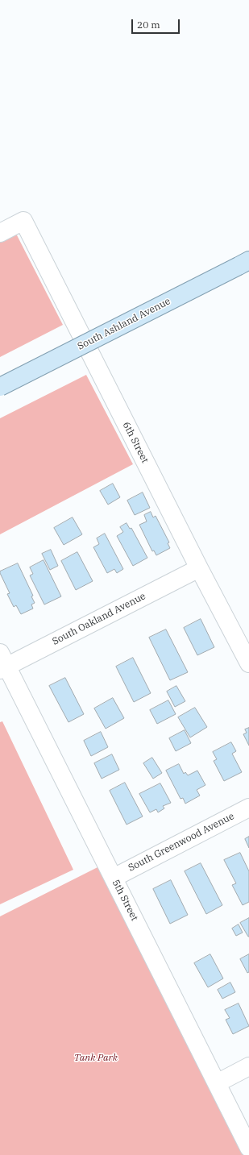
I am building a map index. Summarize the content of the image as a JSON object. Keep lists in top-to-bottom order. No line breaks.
{"streets":{"main road":["South Ashland Avenue"],"street":["6th Street","South Oakland Avenue","South Greenwood Avenue","5th Street"]},"crossings":[["6th Street","South Oakland Avenue"],["South Oakland Avenue","5th Street"],["South Greenwood Avenue","5th Street"]],"parks":["Tank Park"],"scale_bar":"20 m"}
